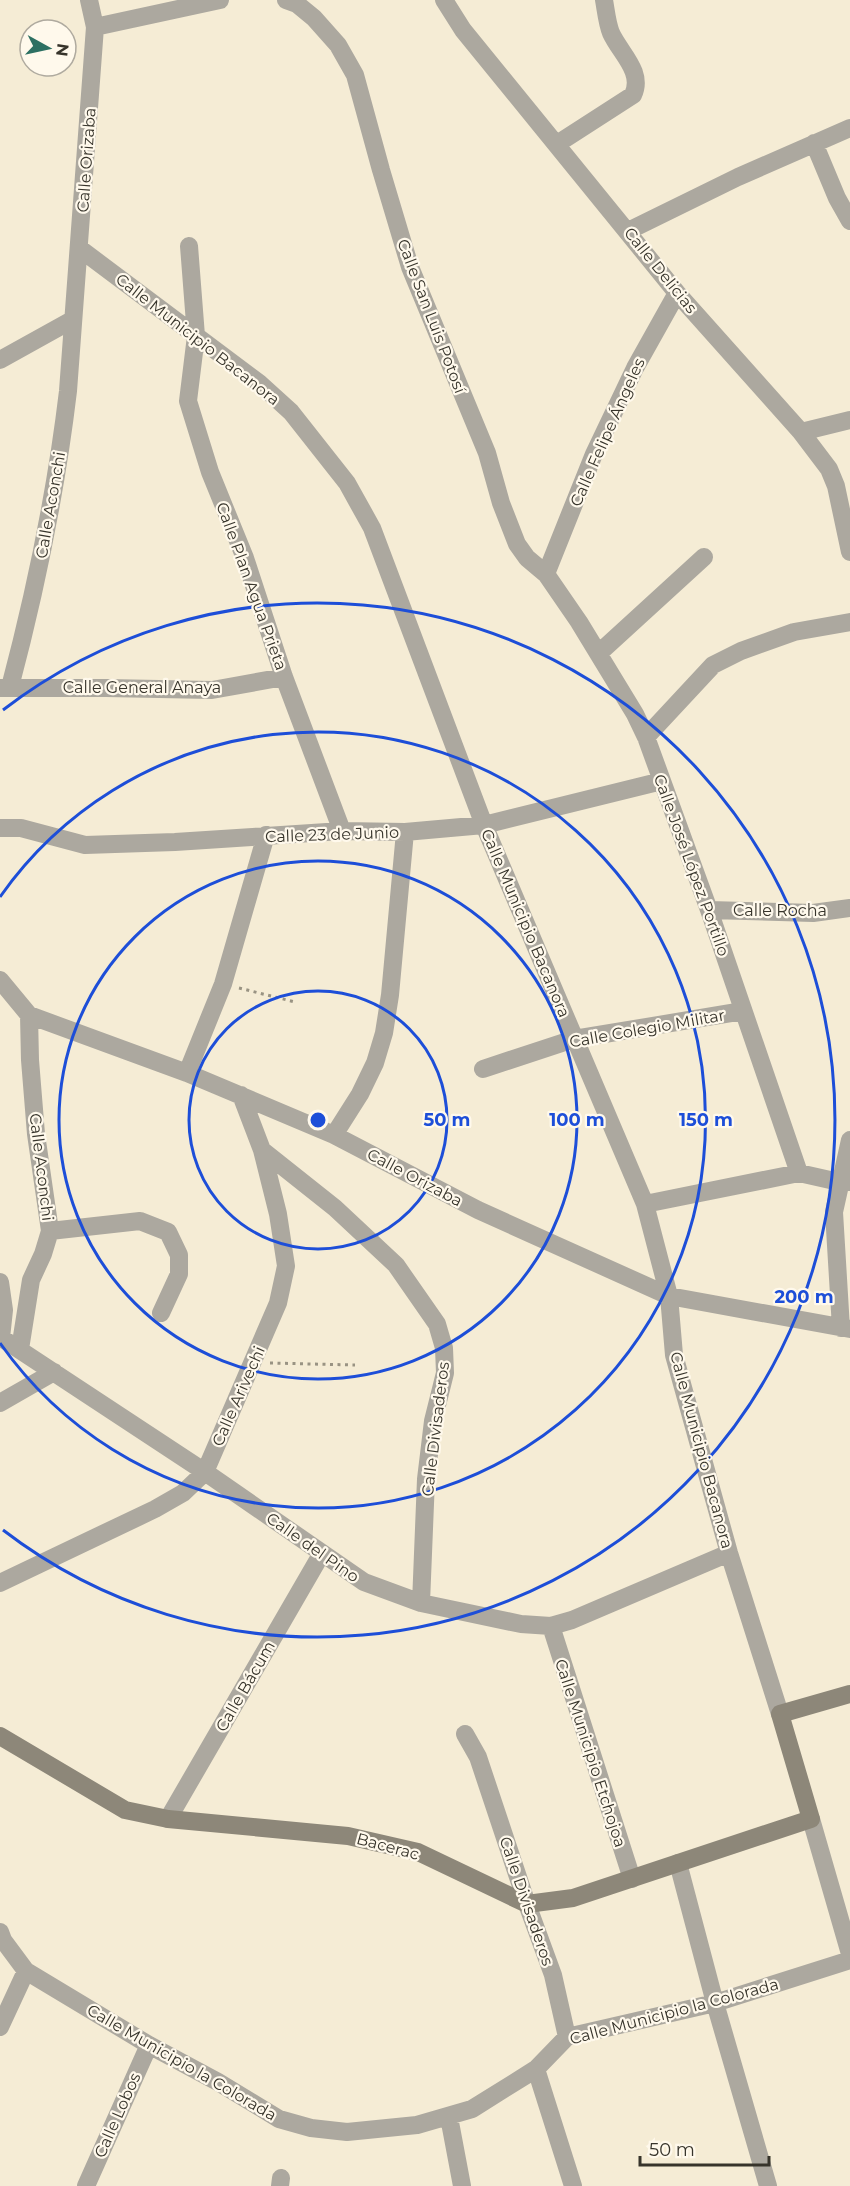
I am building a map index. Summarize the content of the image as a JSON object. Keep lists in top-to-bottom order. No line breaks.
{"streets":{"street":["Calle Orizaba","Calle Delicias","Calle San Luis Potosí","Calle Municipio Bacanora","Calle Felipe Ángeles","Calle Aconchi","Calle Plan Agua Prieta","Calle General Anaya","Calle 23 de Junio","Calle José López Portillo","Calle Rocha","Calle Colegio Militar","Calle Arivechi","Calle Divisaderos","Calle del Pino","Calle Bácum","Calle Municipio Etchojoa","Bacerac","Calle Municipio la Colorada","Calle Lobos"]},"crossings":[["Calle Orizaba","Calle Municipio Bacanora"],["Calle Orizaba","Calle Aconchi"],["Calle Orizaba","Calle Arivechi"],["Calle Delicias","Calle Felipe Ángeles"],["Calle San Luis Potosí","Calle Felipe Ángeles"],["Calle San Luis Potosí","Calle José López Portillo"],["Calle Municipio Bacanora","Calle Plan Agua Prieta"],["Calle Municipio Bacanora","Calle 23 de Junio"],["Calle Municipio Bacanora","Calle Colegio Militar"],["Calle Municipio Bacanora","Calle del Pino"],["Calle Felipe Ángeles","Calle José López Portillo"],["Calle Aconchi","Calle General Anaya"],["Calle Aconchi","Calle del Pino"],["Calle Plan Agua Prieta","Calle General Anaya"],["Calle Plan Agua Prieta","Calle 23 de Junio"],["Calle 23 de Junio","Calle José López Portillo"],["Calle José López Portillo","Calle Rocha"],["Calle José López Portillo","Calle Colegio Militar"],["Calle Arivechi","Calle Divisaderos"],["Calle Arivechi","Calle del Pino"],["Calle Divisaderos","Calle del Pino"],["Calle Divisaderos","Bacerac"],["Calle Divisaderos","Calle Municipio la Colorada"],["Calle del Pino","Calle Bácum"],["Calle del Pino","Calle Municipio Etchojoa"],["Calle Bácum","Bacerac"],["Calle Municipio la Colorada","Calle Lobos"]],"scale_bar":"50 m","north":"right","rings":["50 m","100 m","150 m","200 m"]}
